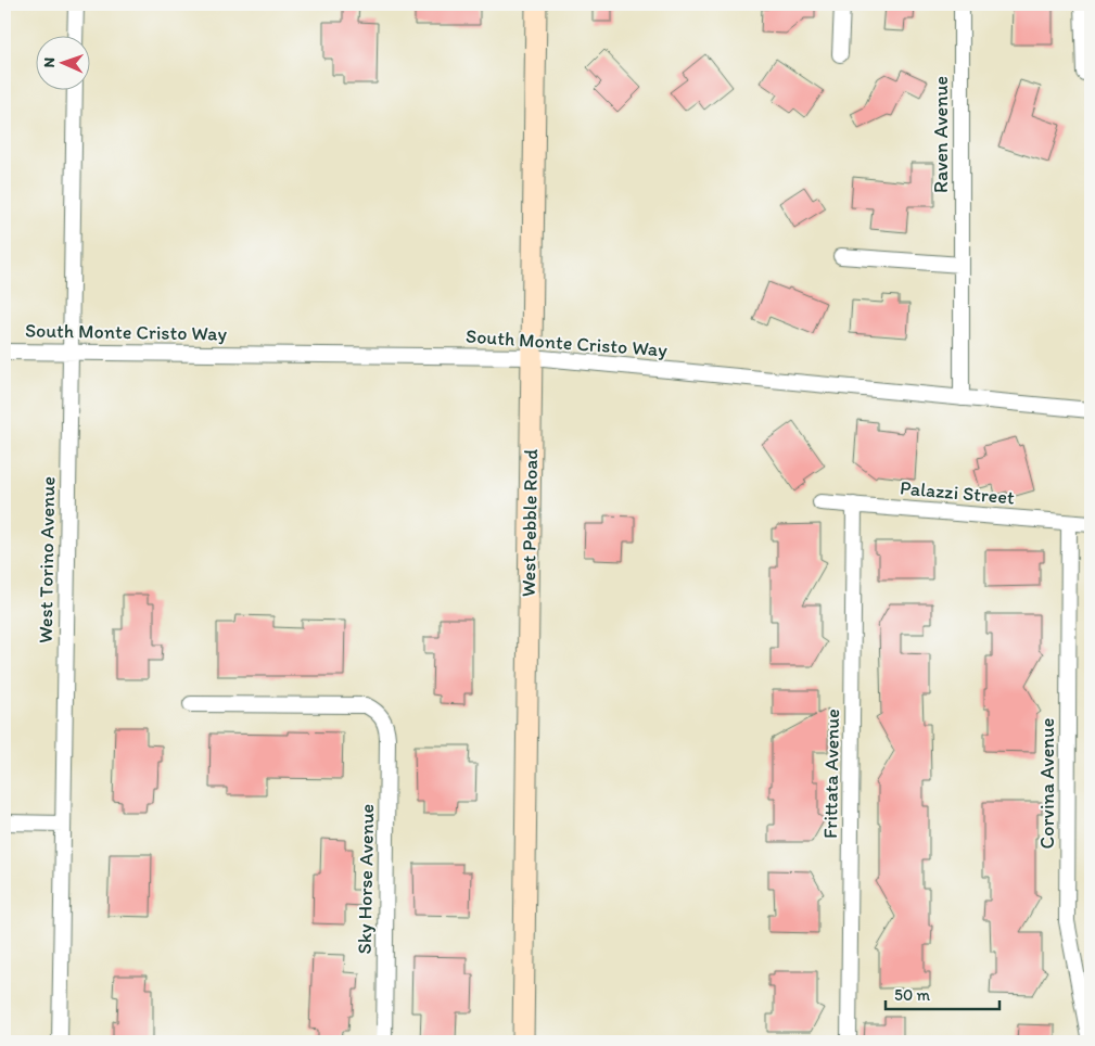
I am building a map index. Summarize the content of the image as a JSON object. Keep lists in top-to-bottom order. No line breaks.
{"streets":{"street":["Raven Avenue","South Monte Cristo Way","Palazzi Street","West Pebble Road","West Torino Avenue","Frittata Avenue","Corvina Avenue","Sky Horse Avenue"]},"crossings":[["Raven Avenue","South Monte Cristo Way"],["South Monte Cristo Way","West Pebble Road"],["South Monte Cristo Way","West Torino Avenue"],["Palazzi Street","Frittata Avenue"],["Palazzi Street","Corvina Avenue"]],"scale_bar":"50 m","north":"left"}
